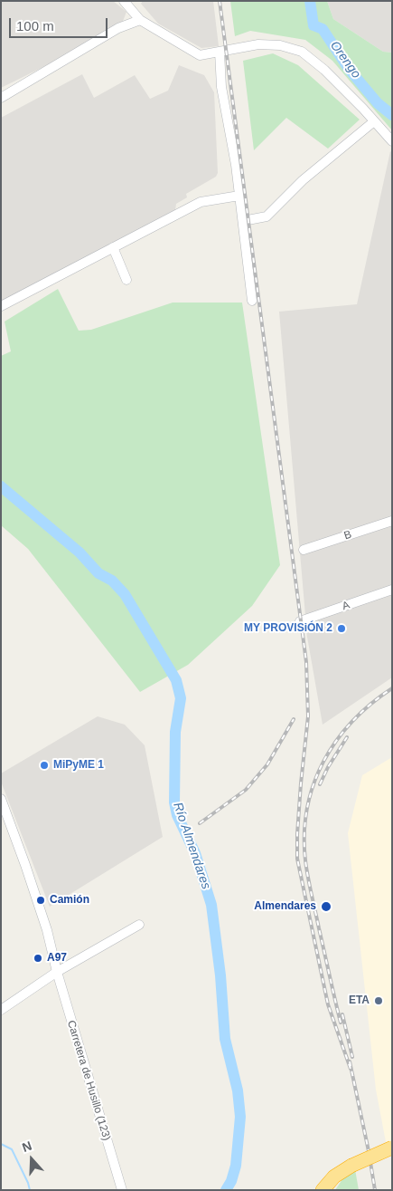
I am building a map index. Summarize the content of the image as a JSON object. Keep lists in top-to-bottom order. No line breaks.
{"streets":{"street":["B","A","Carretera de Husillo (123)"]},"water":["Orengo","Río Almendares"],"places":["MY PROVISiÓN 2","MiPyME 1","Camión","Almendares","A97","ETA"],"scale_bar":"100 m","north":"top"}
